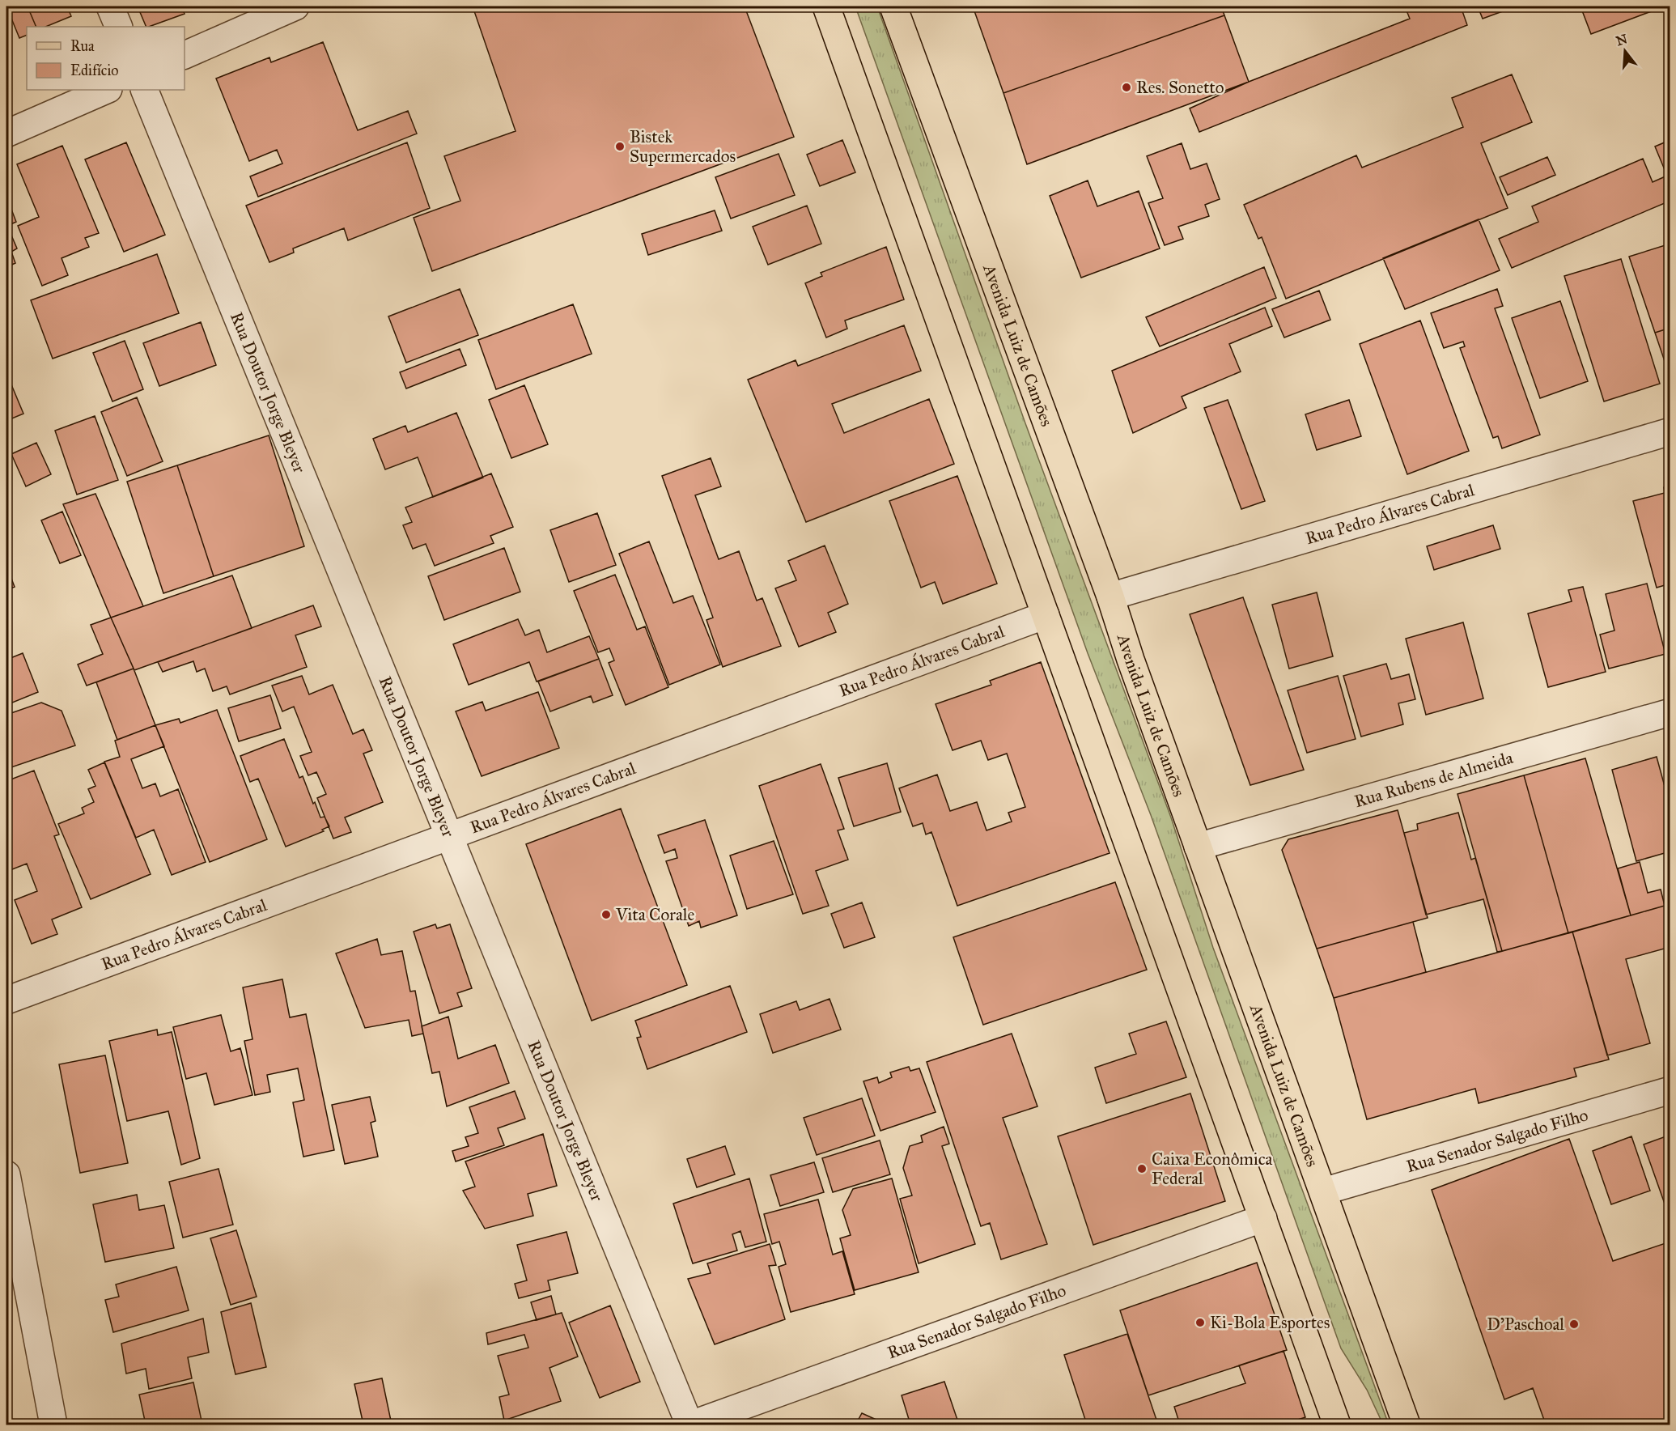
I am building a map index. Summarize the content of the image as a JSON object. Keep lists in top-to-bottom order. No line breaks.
{"streets":{"main road":["Avenida Luiz de Camões"],"street":["Rua Doutor Jorge Bleyer","Rua Pedro Álvares Cabral","Rua Rubens de Almeida","Rua Senador Salgado Filho"]},"crossings":[["Avenida Luiz de Camões","Rua Pedro Álvares Cabral"],["Avenida Luiz de Camões","Rua Rubens de Almeida"],["Avenida Luiz de Camões","Rua Senador Salgado Filho"],["Rua Doutor Jorge Bleyer","Rua Pedro Álvares Cabral"],["Rua Doutor Jorge Bleyer","Rua Senador Salgado Filho"]],"places":["Res. Sonetto","Bistek Supermercados","Vita Corale","Caixa Econômica Federal","Ki-Bola Esportes","D'Paschoal"],"legend":["Rua","Edifício"],"north":"top"}
